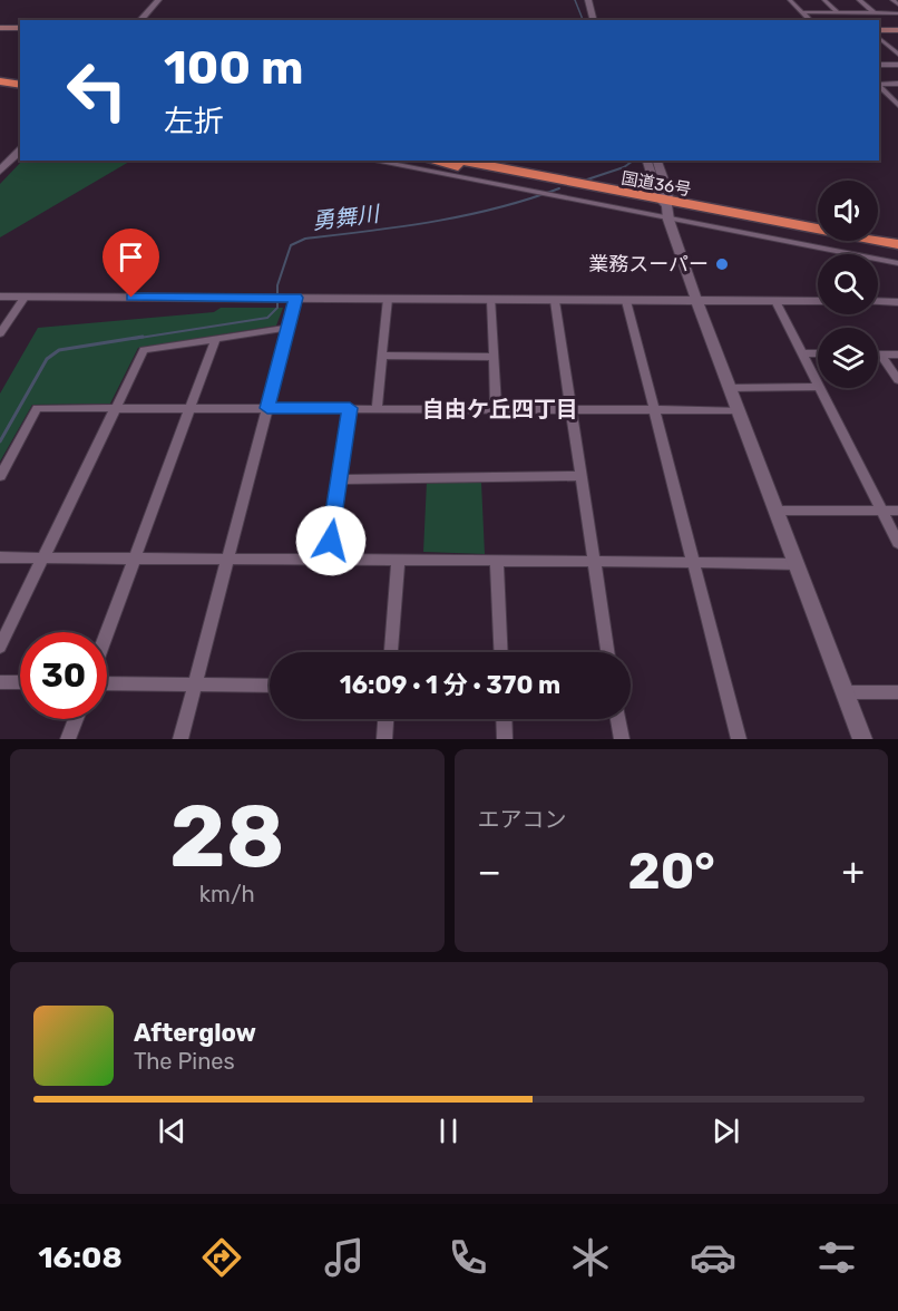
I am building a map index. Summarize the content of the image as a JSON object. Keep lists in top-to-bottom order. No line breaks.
{"streets":{"highway":["国道36号"]},"districts":["自由ケ丘四丁目"],"water":["勇舞川"],"places":["業務スーパー"],"page":{"turn":["100 m","左折"],"limit":"30","trip":"16:09 · 1 分 · 370 m","tile":[["28","km/h"],"エアコン"],"heat":["−","20°","+"],"song":["Afterglow","The Pines"],"tabs":"16:08"}}
